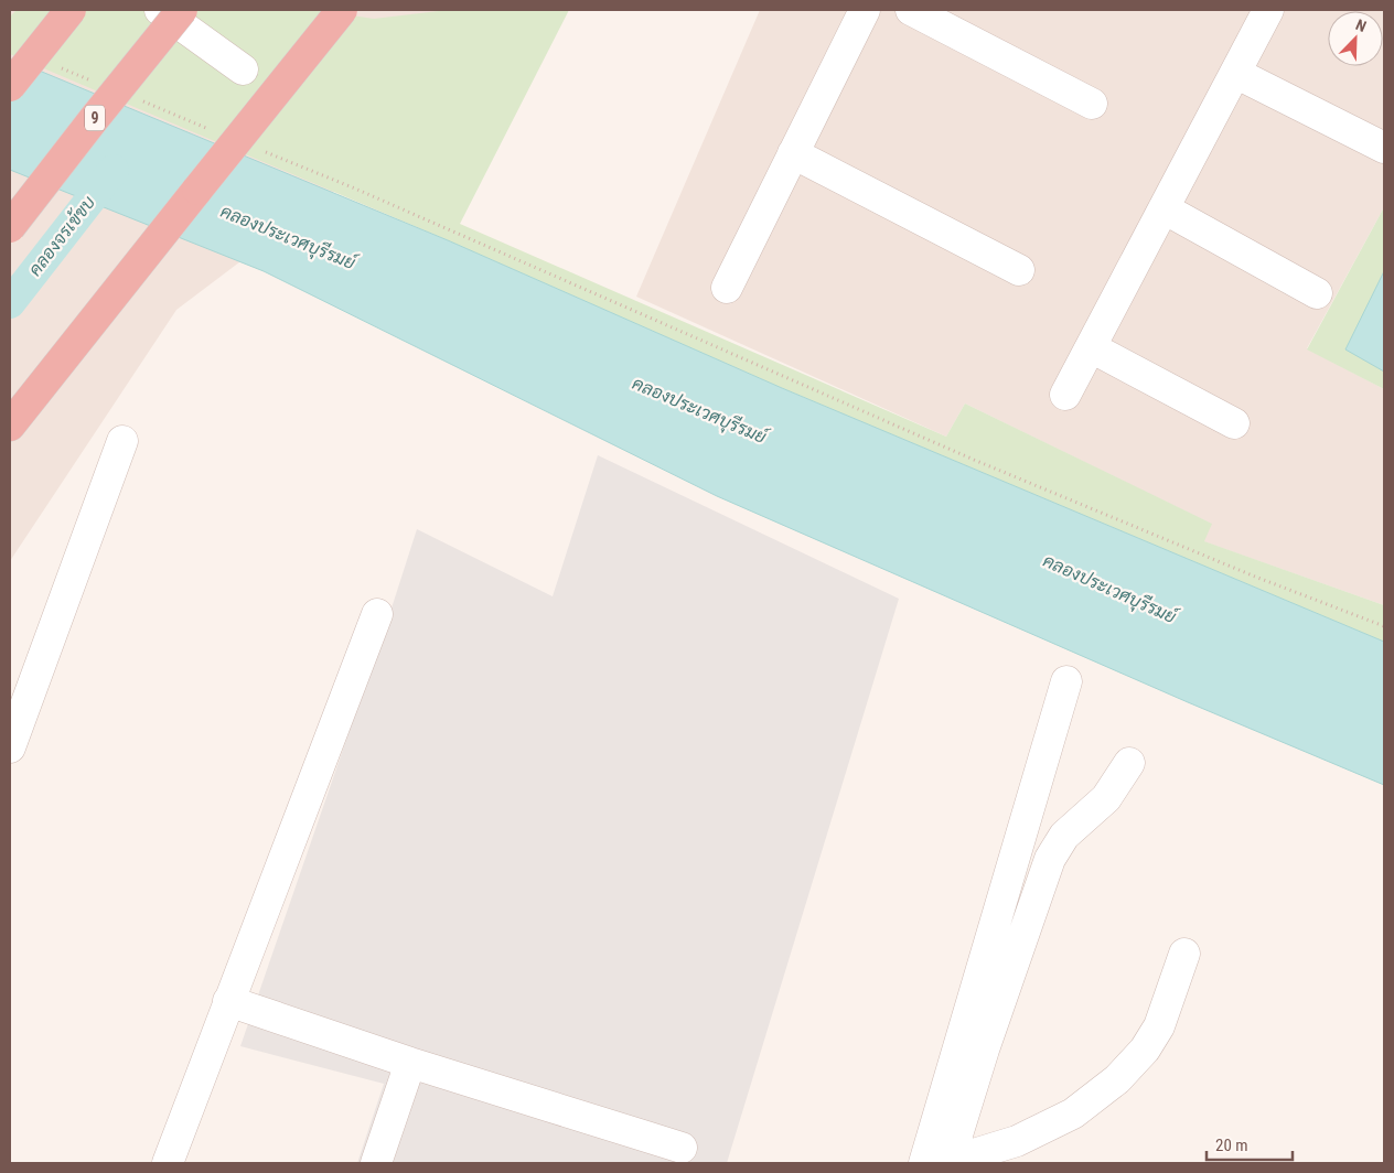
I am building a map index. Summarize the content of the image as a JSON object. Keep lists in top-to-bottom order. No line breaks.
{"streets":{"highway":["9"]},"water":["คลองจรเข้ขบ","คลองประเวศบุรีรมย์"],"scale_bar":"20 m","north":"top right"}
